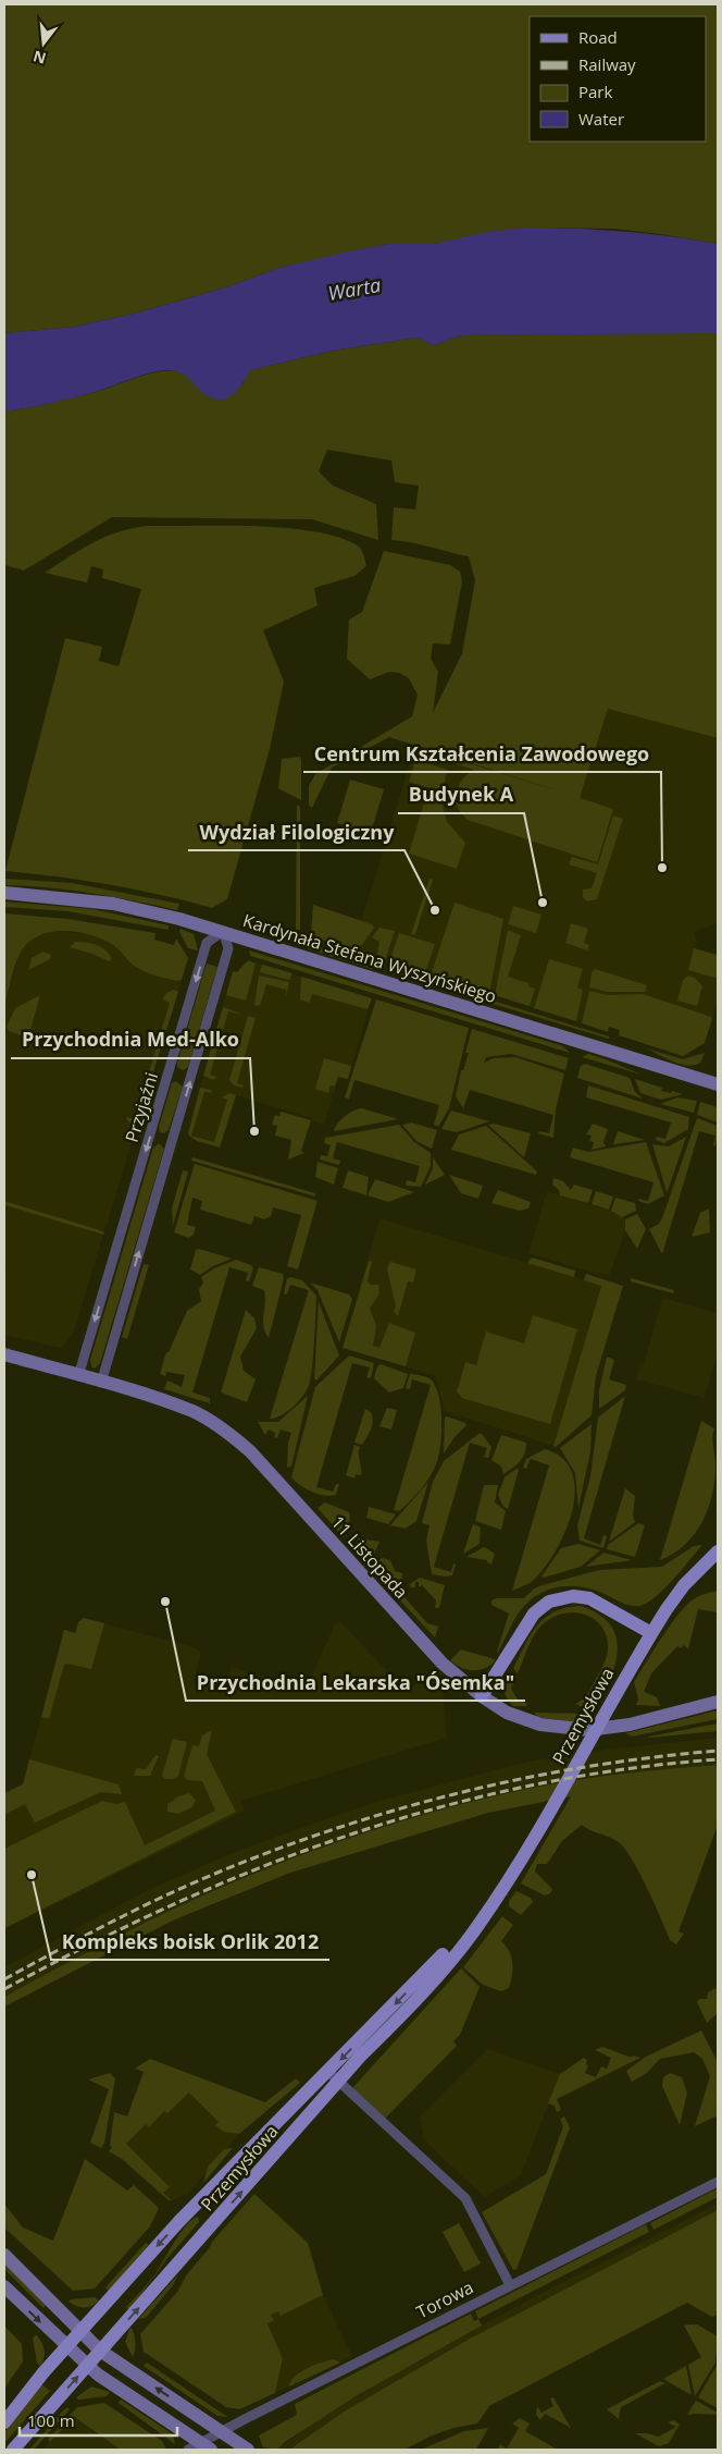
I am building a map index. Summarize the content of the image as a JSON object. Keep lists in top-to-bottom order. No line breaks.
{"streets":{"main road":["Kardynała Stefana Wyszyńskiego","11 Listopada","Przemysłowa"],"street":["Przyjaźni","Torowa"]},"crossings":[["Kardynała Stefana Wyszyńskiego","Przyjaźni"],["Przyjaźni","11 Listopada"]],"water":["Warta"],"places":["Centrum Kształcenia Zawodowego","Budynek A","Wydział Filologiczny","Przychodnia Med-Alko","Przychodnia Lekarska \"Ósemka\"","Kompleks boisk Orlik 2012"],"legend":["Road","Railway","Park","Water"],"scale_bar":"100 m","north":"bottom"}
